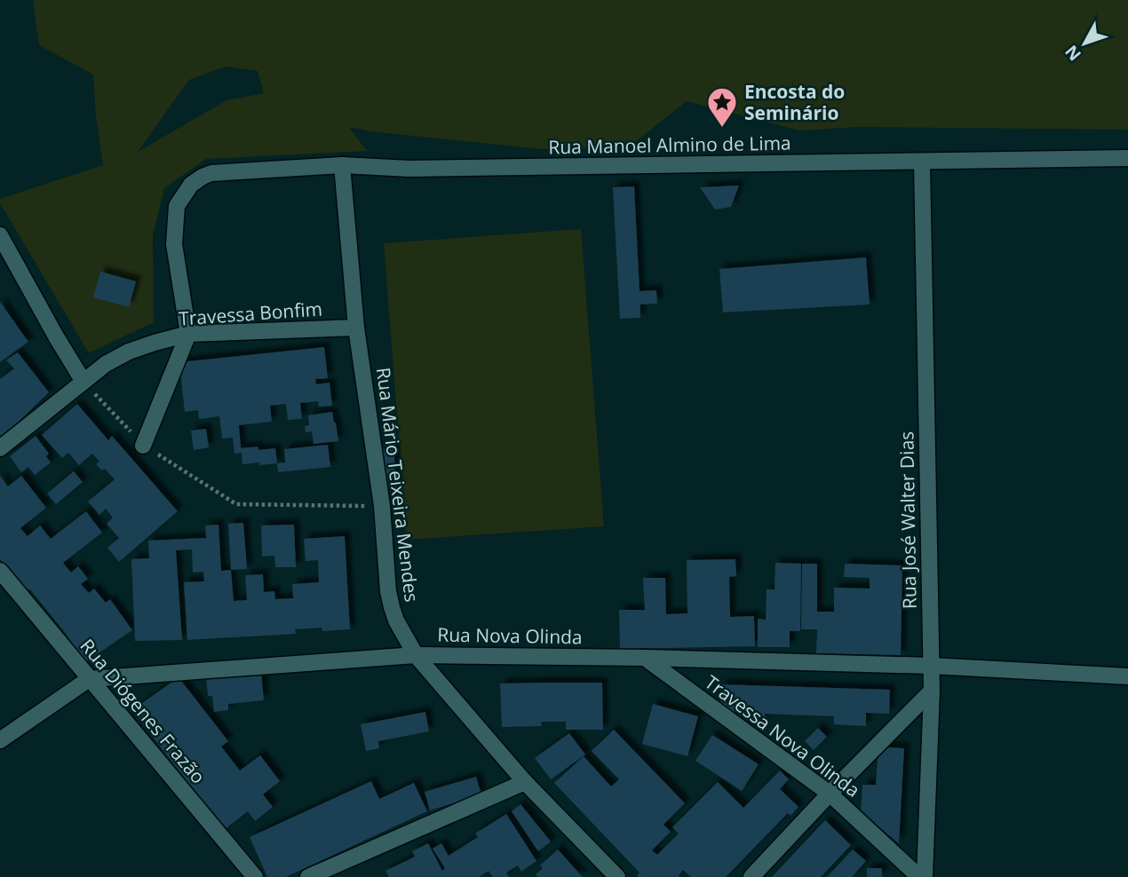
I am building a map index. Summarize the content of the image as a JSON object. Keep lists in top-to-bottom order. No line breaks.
{"streets":{"street":["Rua Manoel Almino de Lima","Travessa Bonfim","Rua Mário Teixeira Mendes","Rua José Walter Dias","Rua Nova Olinda","Rua Diógenes Frazão","Travessa Nova Olinda"]},"crossings":[["Rua Manoel Almino de Lima","Travessa Bonfim"],["Rua Manoel Almino de Lima","Rua Mário Teixeira Mendes"],["Rua Manoel Almino de Lima","Rua José Walter Dias"],["Travessa Bonfim","Rua Mário Teixeira Mendes"],["Rua Mário Teixeira Mendes","Rua Nova Olinda"],["Rua José Walter Dias","Rua Nova Olinda"],["Rua Nova Olinda","Rua Diógenes Frazão"],["Rua Nova Olinda","Travessa Nova Olinda"]],"places":{"place":["Encosta do Seminário"]},"north":"bottom left"}
